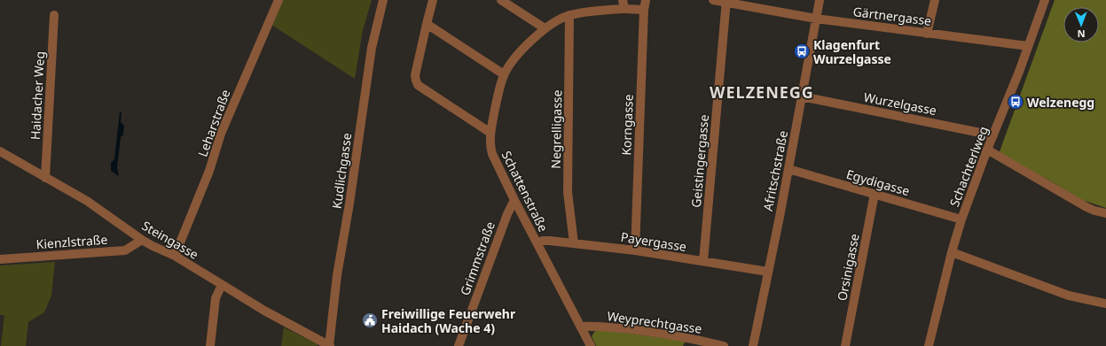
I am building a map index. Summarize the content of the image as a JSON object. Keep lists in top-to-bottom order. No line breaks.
{"streets":{"street":["Gärtnergasse","Haidacher Weg","Wurzelgasse","Leharstraße","Korngasse","Negrelligasse","Geistingergasse","Schachterlweg","Kudlichgasse","Afritschstraße","Egydigasse","Schattenstraße","Steingasse","Kienzlstraße","Payergasse","Grimmstraße","Orsinigasse","Weyprechtgasse"]},"crossings":[["Gärtnergasse","Geistingergasse"],["Gärtnergasse","Schachterlweg"],["Gärtnergasse","Afritschstraße"],["Haidacher Weg","Steingasse"],["Wurzelgasse","Schachterlweg"],["Wurzelgasse","Afritschstraße"],["Leharstraße","Steingasse"],["Korngasse","Schattenstraße"],["Korngasse","Payergasse"],["Negrelligasse","Schattenstraße"],["Negrelligasse","Payergasse"],["Geistingergasse","Payergasse"],["Schachterlweg","Egydigasse"],["Kudlichgasse","Steingasse"],["Afritschstraße","Egydigasse"],["Afritschstraße","Payergasse"],["Egydigasse","Orsinigasse"],["Schattenstraße","Payergasse"],["Schattenstraße","Grimmstraße"],["Schattenstraße","Weyprechtgasse"],["Steingasse","Kienzlstraße"]],"districts":["WELZENEGG"],"places":{"bus stop":["Klagenfurt Wurzelgasse","Welzenegg"],"public building":["Freiwillige Feuerwehr Haidach (Wache 4)"]},"north":"bottom"}
